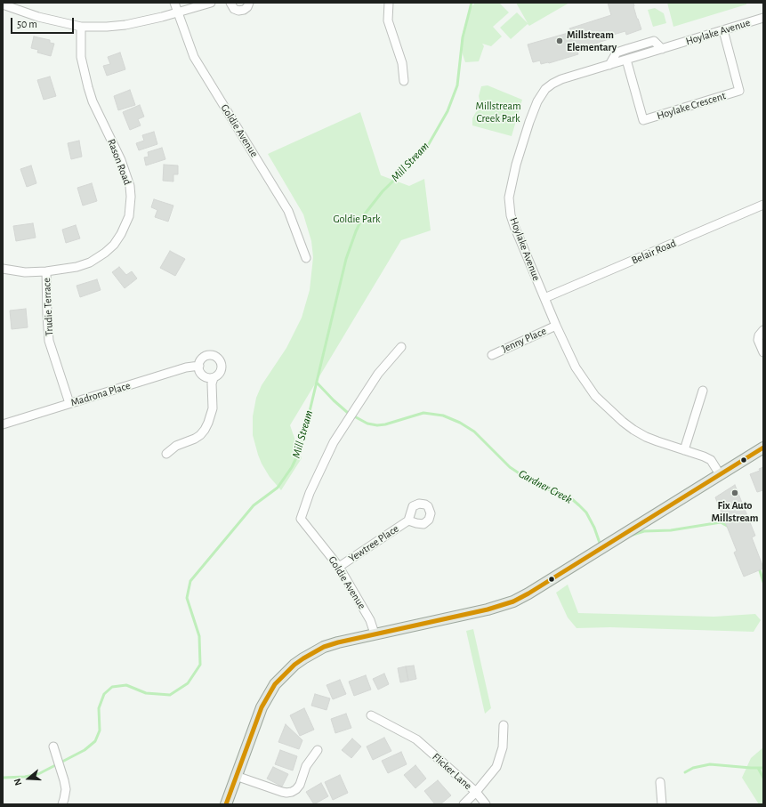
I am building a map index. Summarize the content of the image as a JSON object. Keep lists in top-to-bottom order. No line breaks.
{"streets":{"street":["Hoylake Avenue","Hoylake Crescent","Goldie Avenue","Rason Road","Belair Road","Trudie Terrace","Jenny Place","Madrona Place","Yewtree Place","Flicker Lane"]},"crossings":[["Hoylake Avenue","Hoylake Crescent"],["Hoylake Avenue","Belair Road"],["Hoylake Avenue","Jenny Place"],["Goldie Avenue","Yewtree Place"],["Rason Road","Trudie Terrace"],["Trudie Terrace","Madrona Place"]],"water":["Mill Stream","Gardner Creek"],"parks":["Millstream Creek Park","Goldie Park"],"places":["Millstream Elementary","Fix Auto Millstream"],"scale_bar":"50 m","north":"left"}
